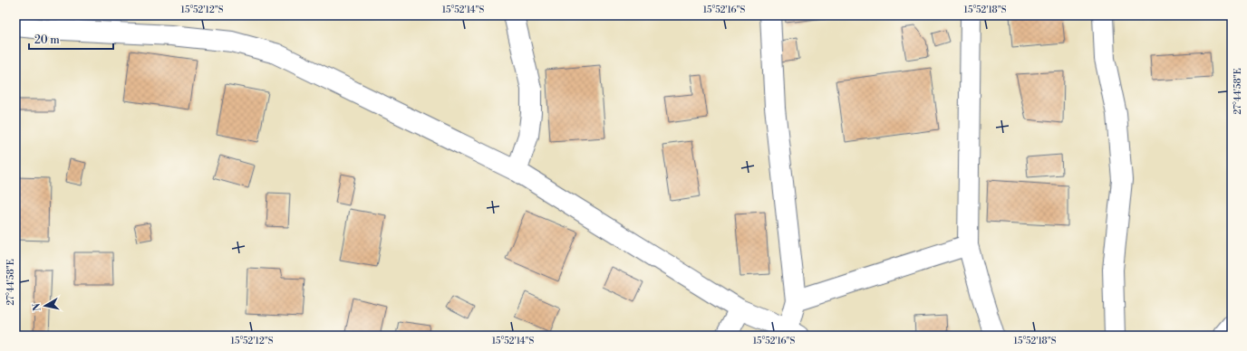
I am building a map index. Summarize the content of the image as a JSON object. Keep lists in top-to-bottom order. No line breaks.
{"scale_bar":"20 m","north":"left","coordinates":["15°52'12\"S","15°52'14\"S","15°52'16\"S","15°52'18\"S","27°44'58\"E"]}
